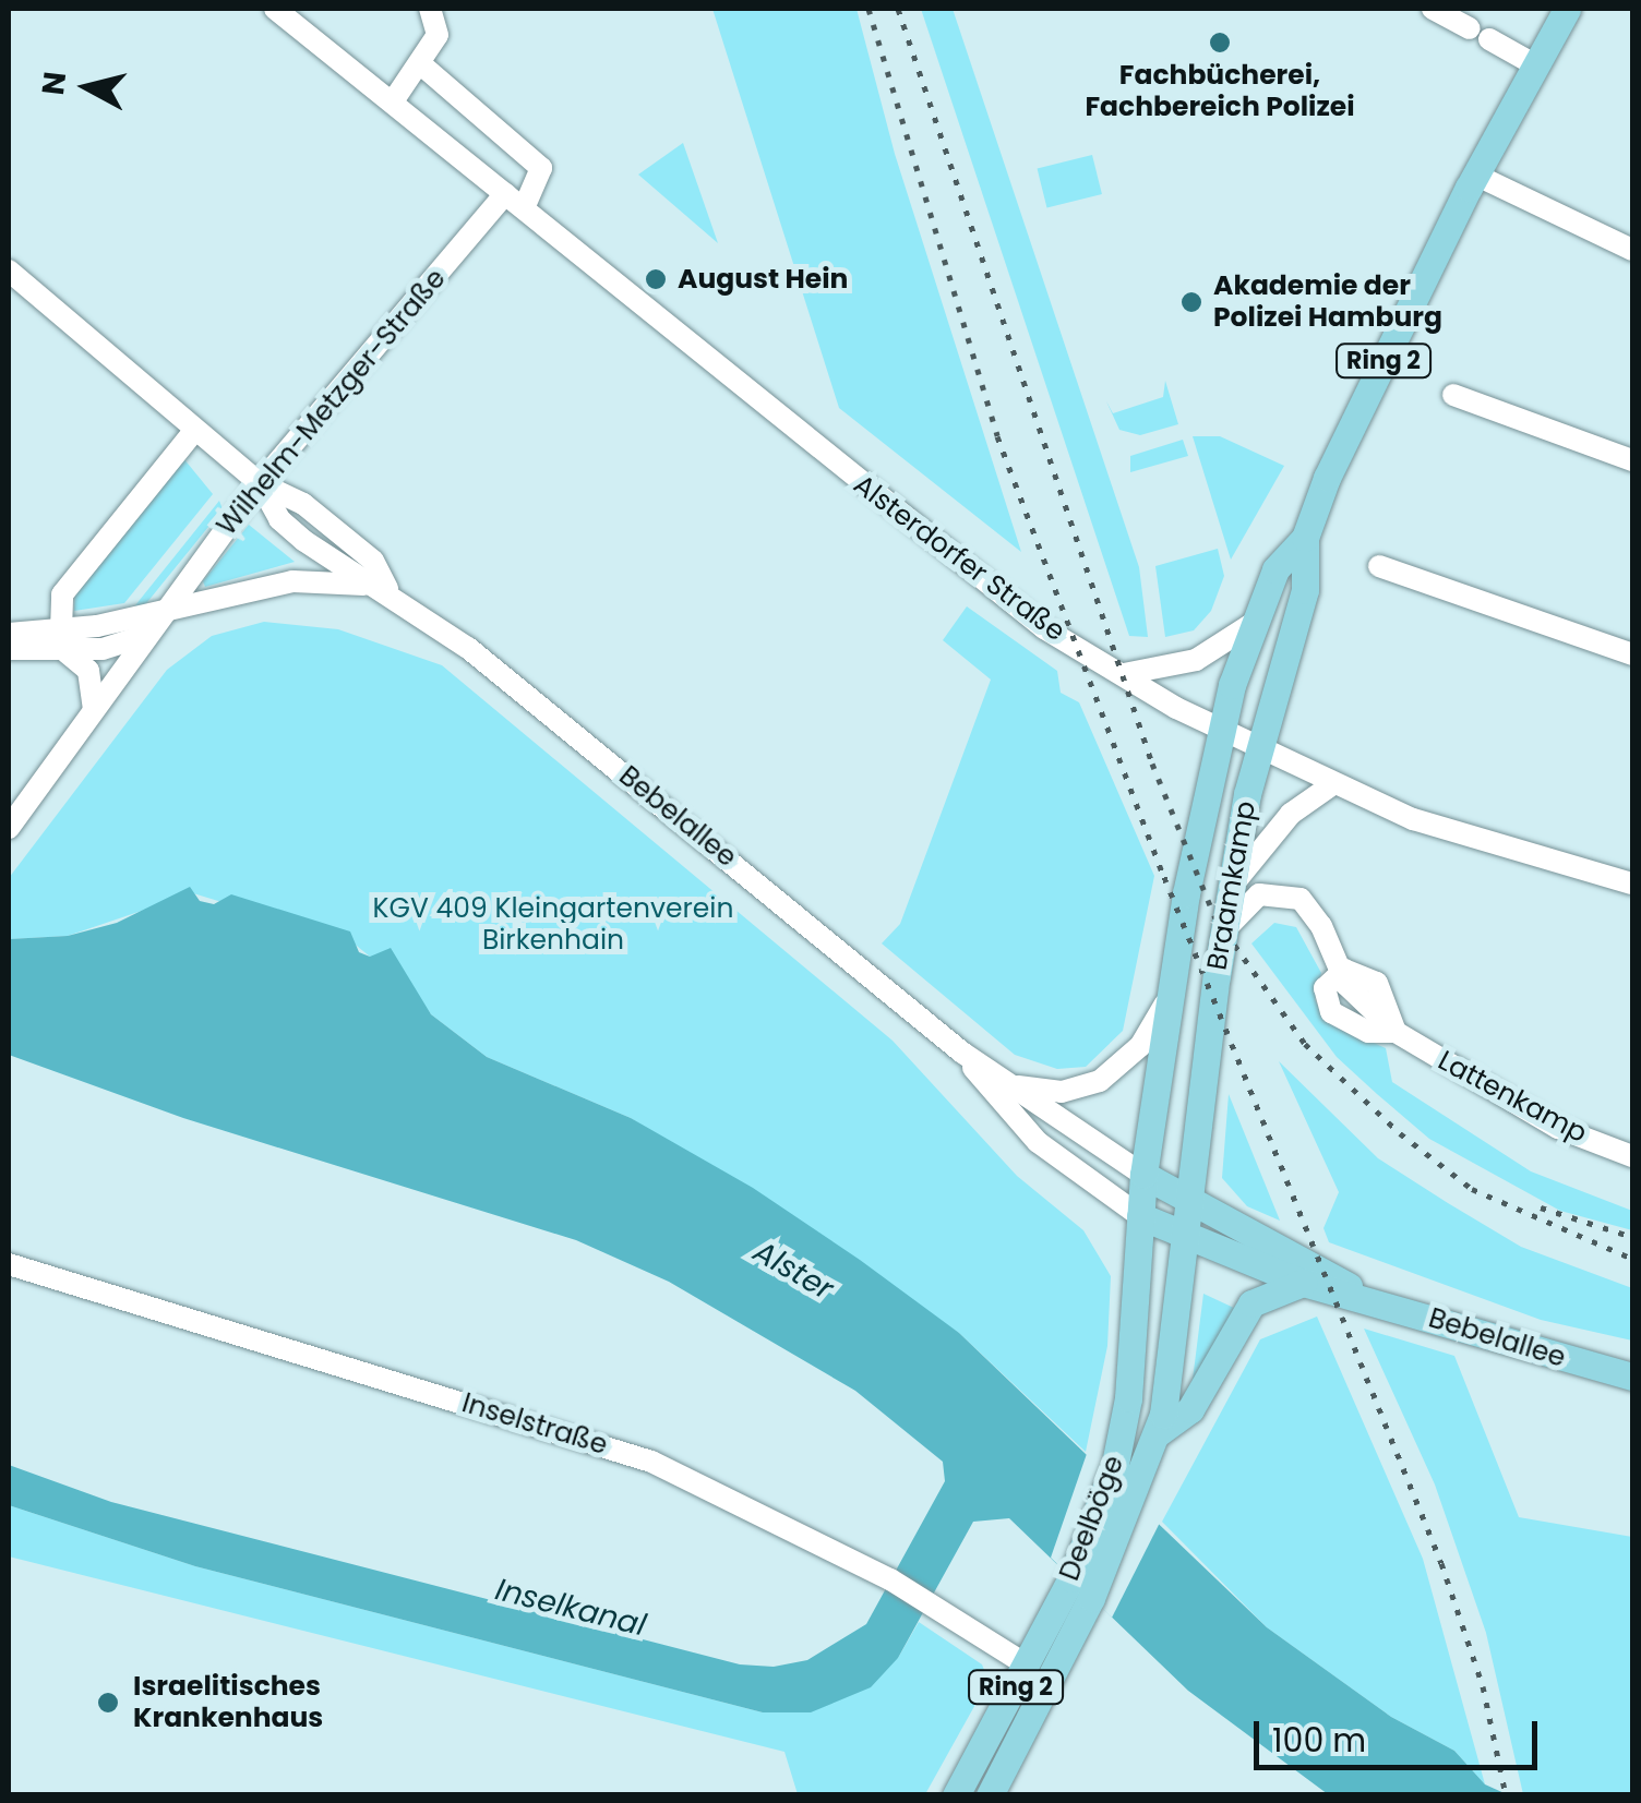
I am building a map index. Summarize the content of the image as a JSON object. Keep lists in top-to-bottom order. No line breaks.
{"streets":{"main road":["Ring 2","Bebelallee","Braamkamp","Deelböge"],"street":["Wilhelm-Metzger-Straße","Alsterdorfer Straße","Lattenkamp","Inselstraße"]},"crossings":[["Wilhelm-Metzger-Straße","Alsterdorfer Straße"],["Wilhelm-Metzger-Straße","Bebelallee"],["Alsterdorfer Straße","Braamkamp"],["Bebelallee","Braamkamp"],["Bebelallee","Deelböge"],["Braamkamp","Lattenkamp"],["Braamkamp","Deelböge"],["Inselstraße","Deelböge"]],"water":["Alster","Inselkanal"],"parks":["KGV 409 Kleingartenverein Birkenhain"],"places":["Fachbücherei, Fachbereich Polizei","August Hein","Akademie der Polizei Hamburg","Israelitisches Krankenhaus"],"scale_bar":"100 m","north":"left"}
